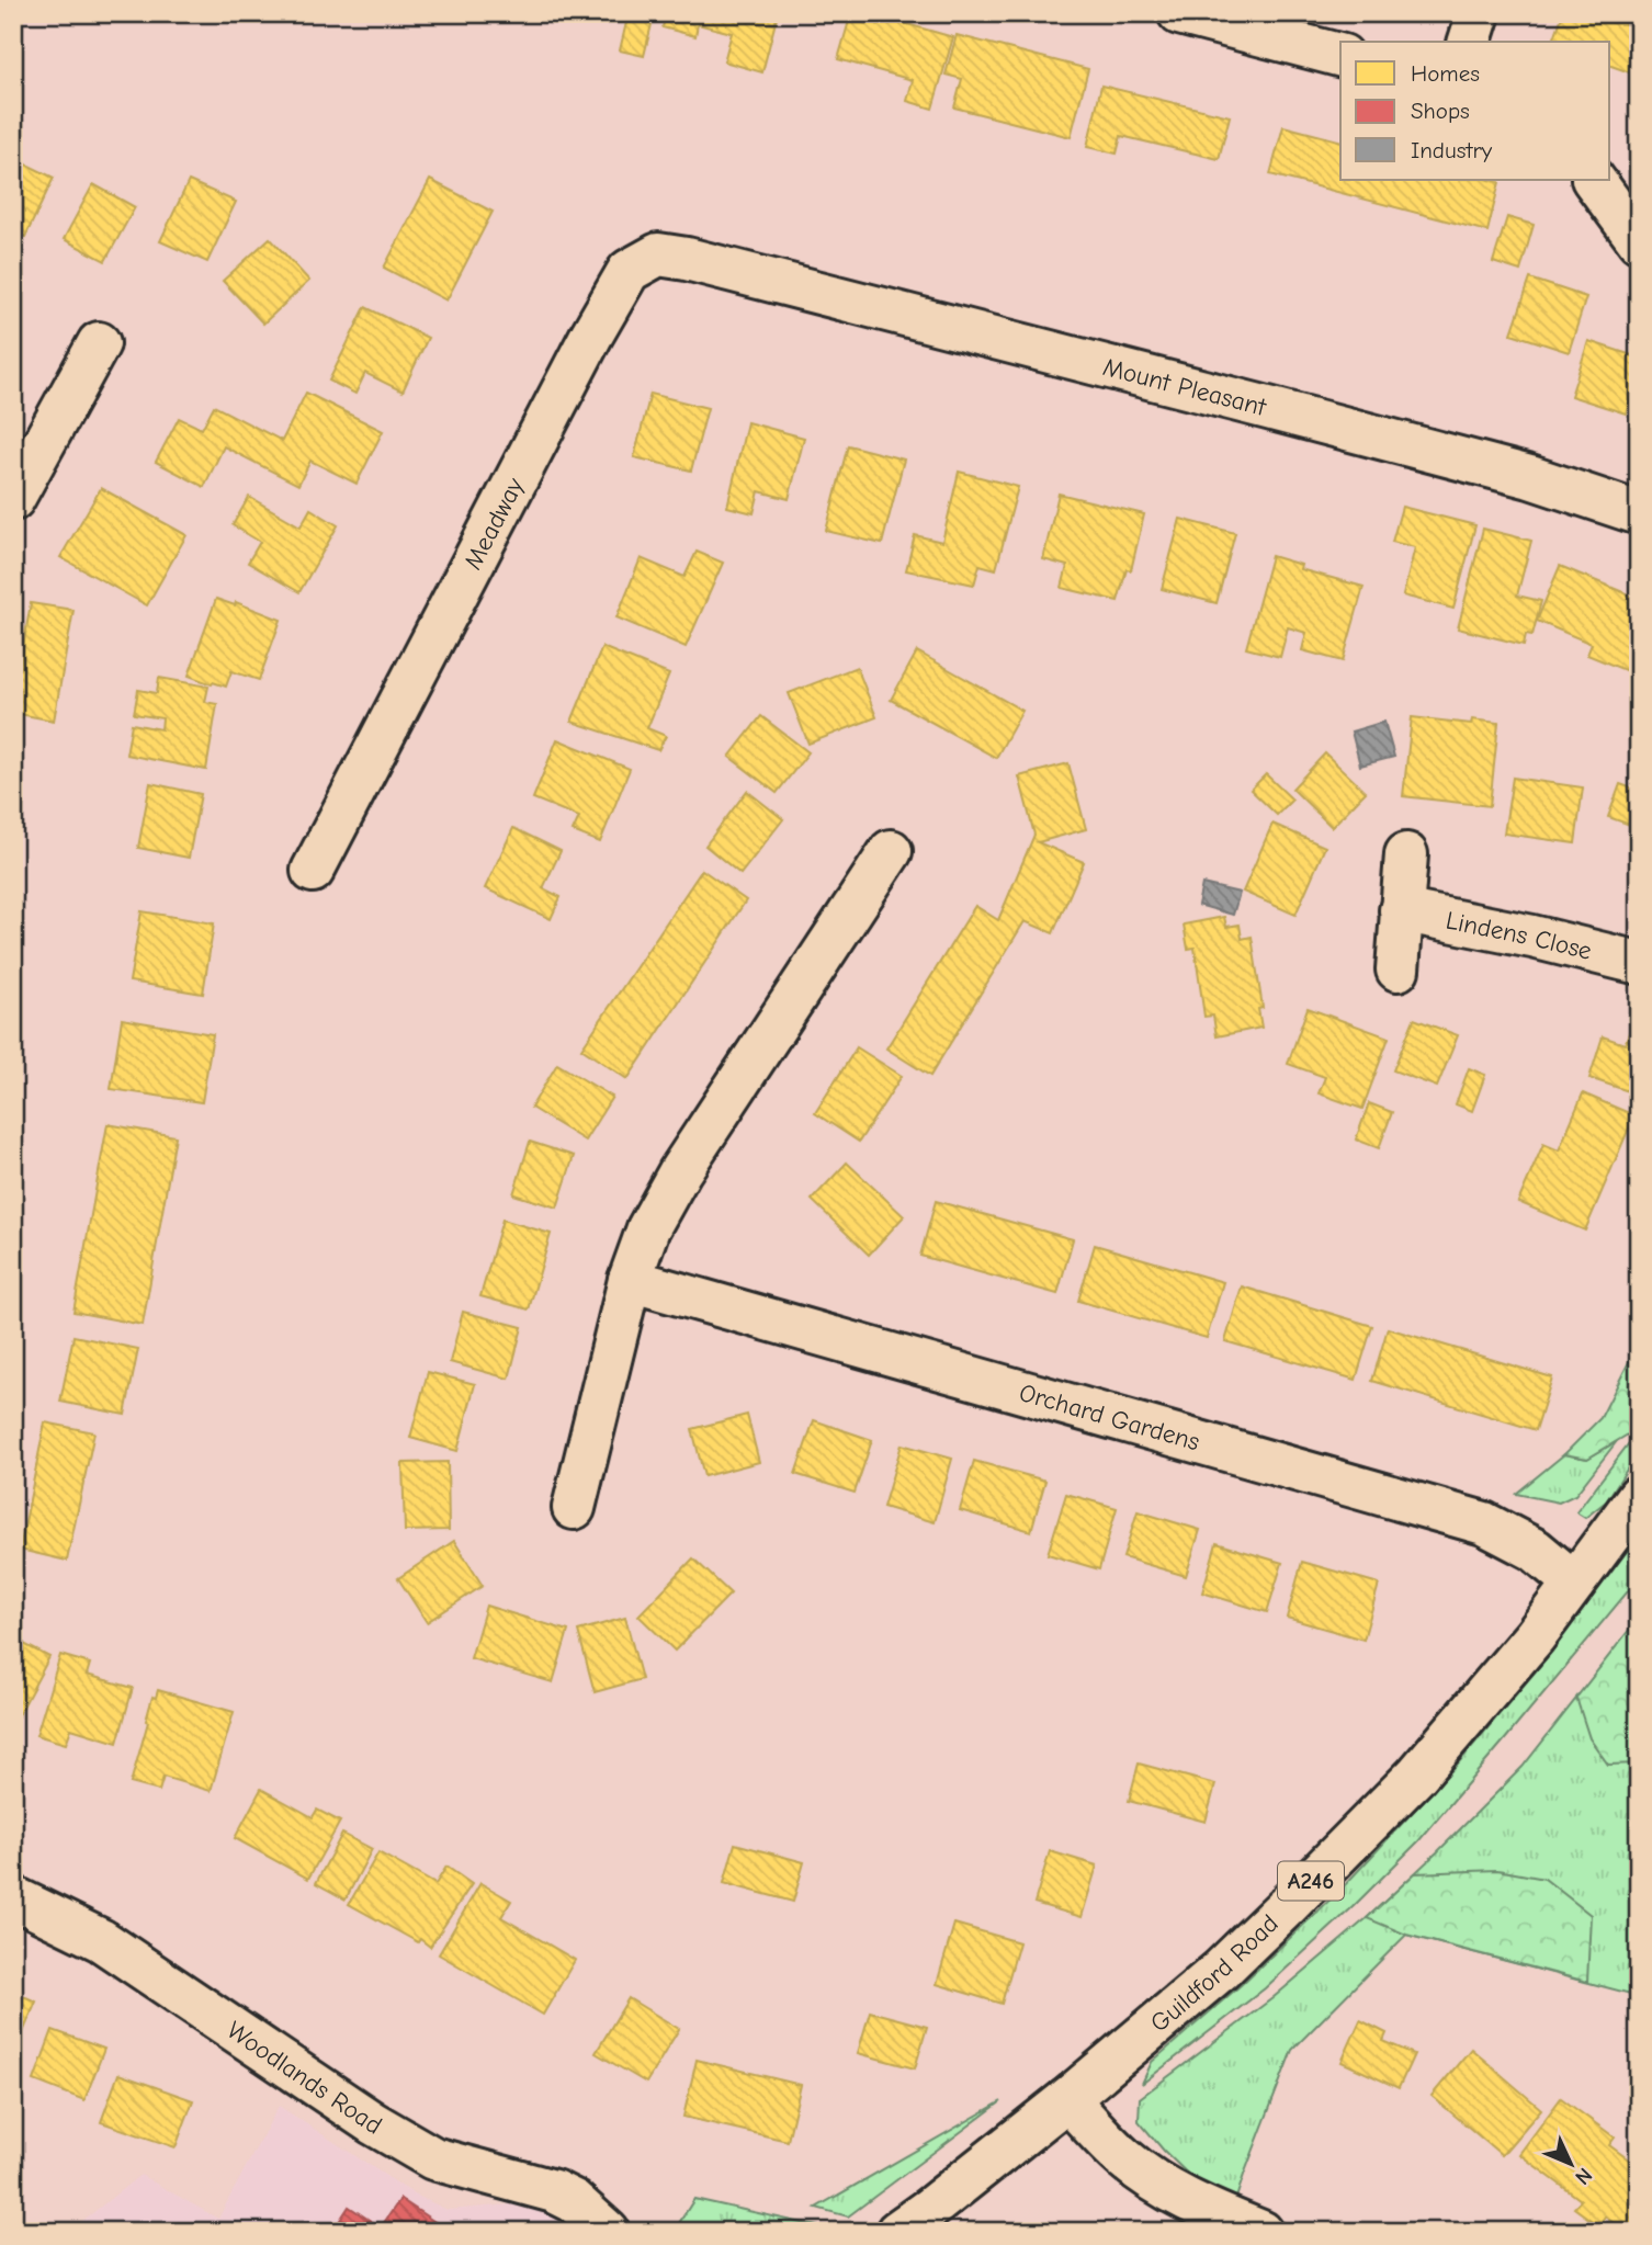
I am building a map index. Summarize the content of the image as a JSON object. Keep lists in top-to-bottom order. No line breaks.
{"streets":{"street":["Mount Pleasant","Meadway","Lindens Close","Orchard Gardens","A246","Guildford Road","Woodlands Road"]},"crossings":[["Mount Pleasant","Meadway"],["Orchard Gardens","Guildford Road"]],"legend":["Homes","Shops","Industry"],"north":"bottom right"}
